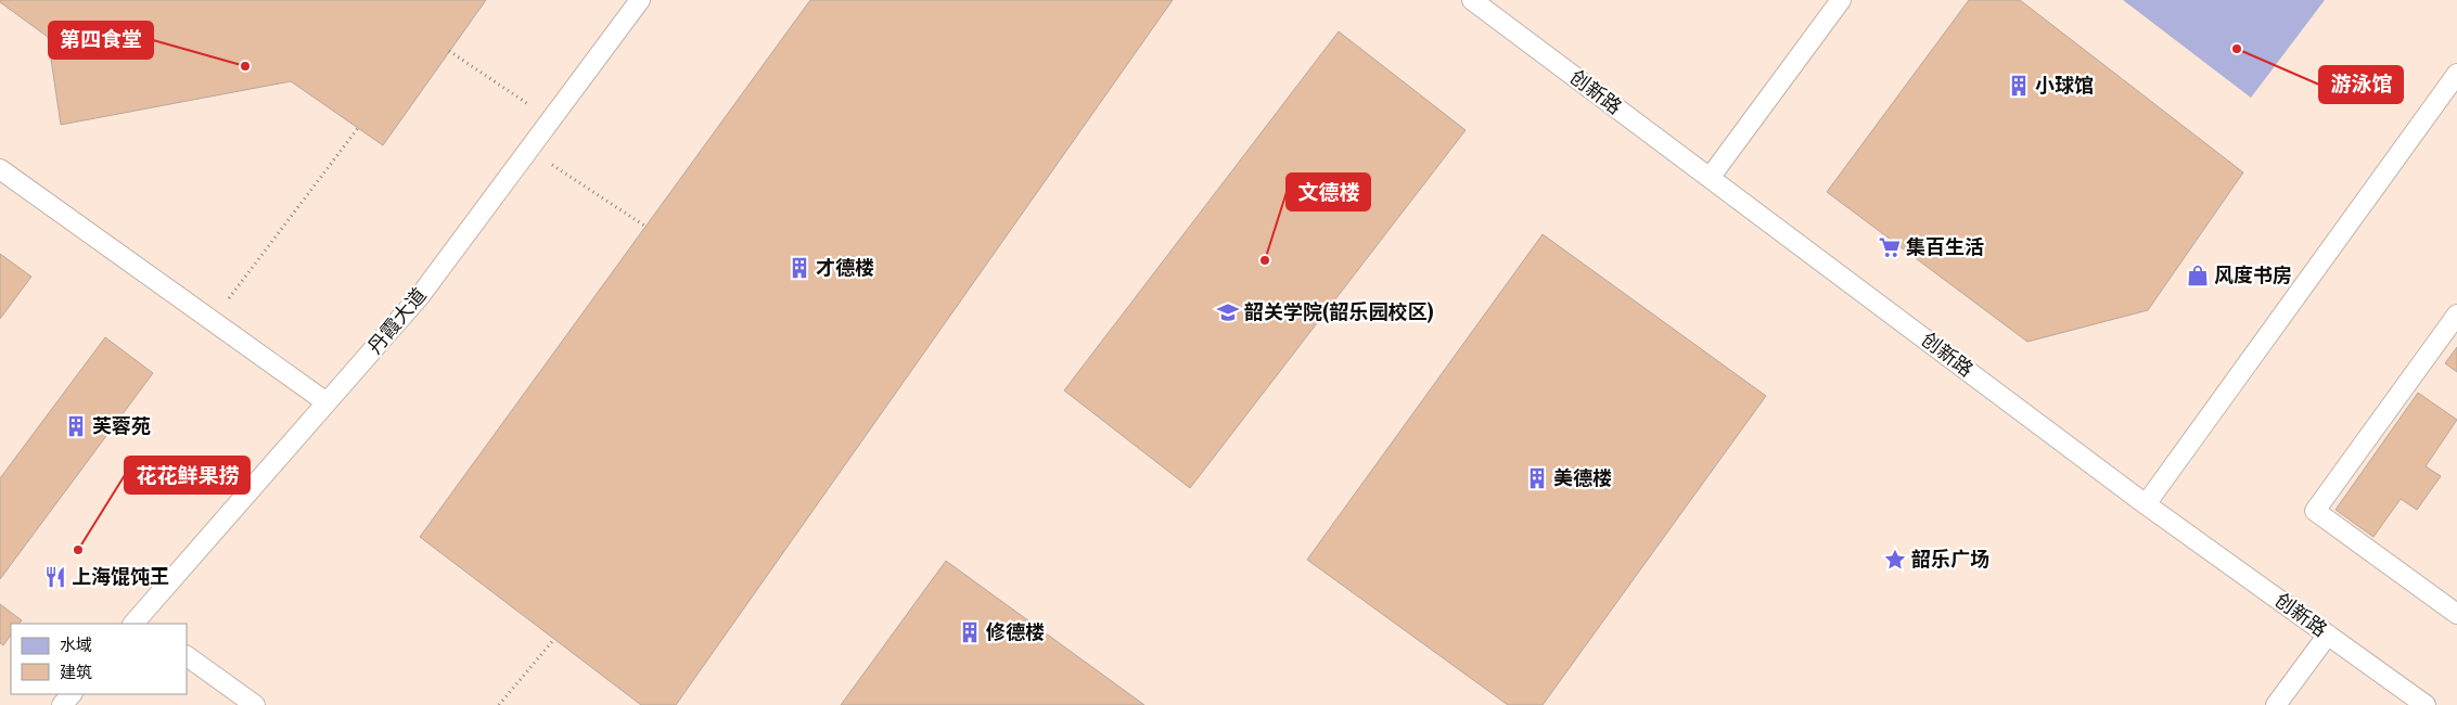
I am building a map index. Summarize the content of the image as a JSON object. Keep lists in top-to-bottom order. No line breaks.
{"streets":{"lane":["创新路","丹霞大道"]},"places":{"other":["游泳馆","第四食堂","文德楼","花花鲜果捞"],"building":["小球馆","才德楼","芙蓉苑","美德楼","修德楼"],"supermarket":["集百生活"],"shop":["风度书房"],"school or university":["韶关学院(韶乐园校区)"],"place":["韶乐广场"],"restaurant":["上海馄饨王"]},"legend":["水域","建筑"]}
